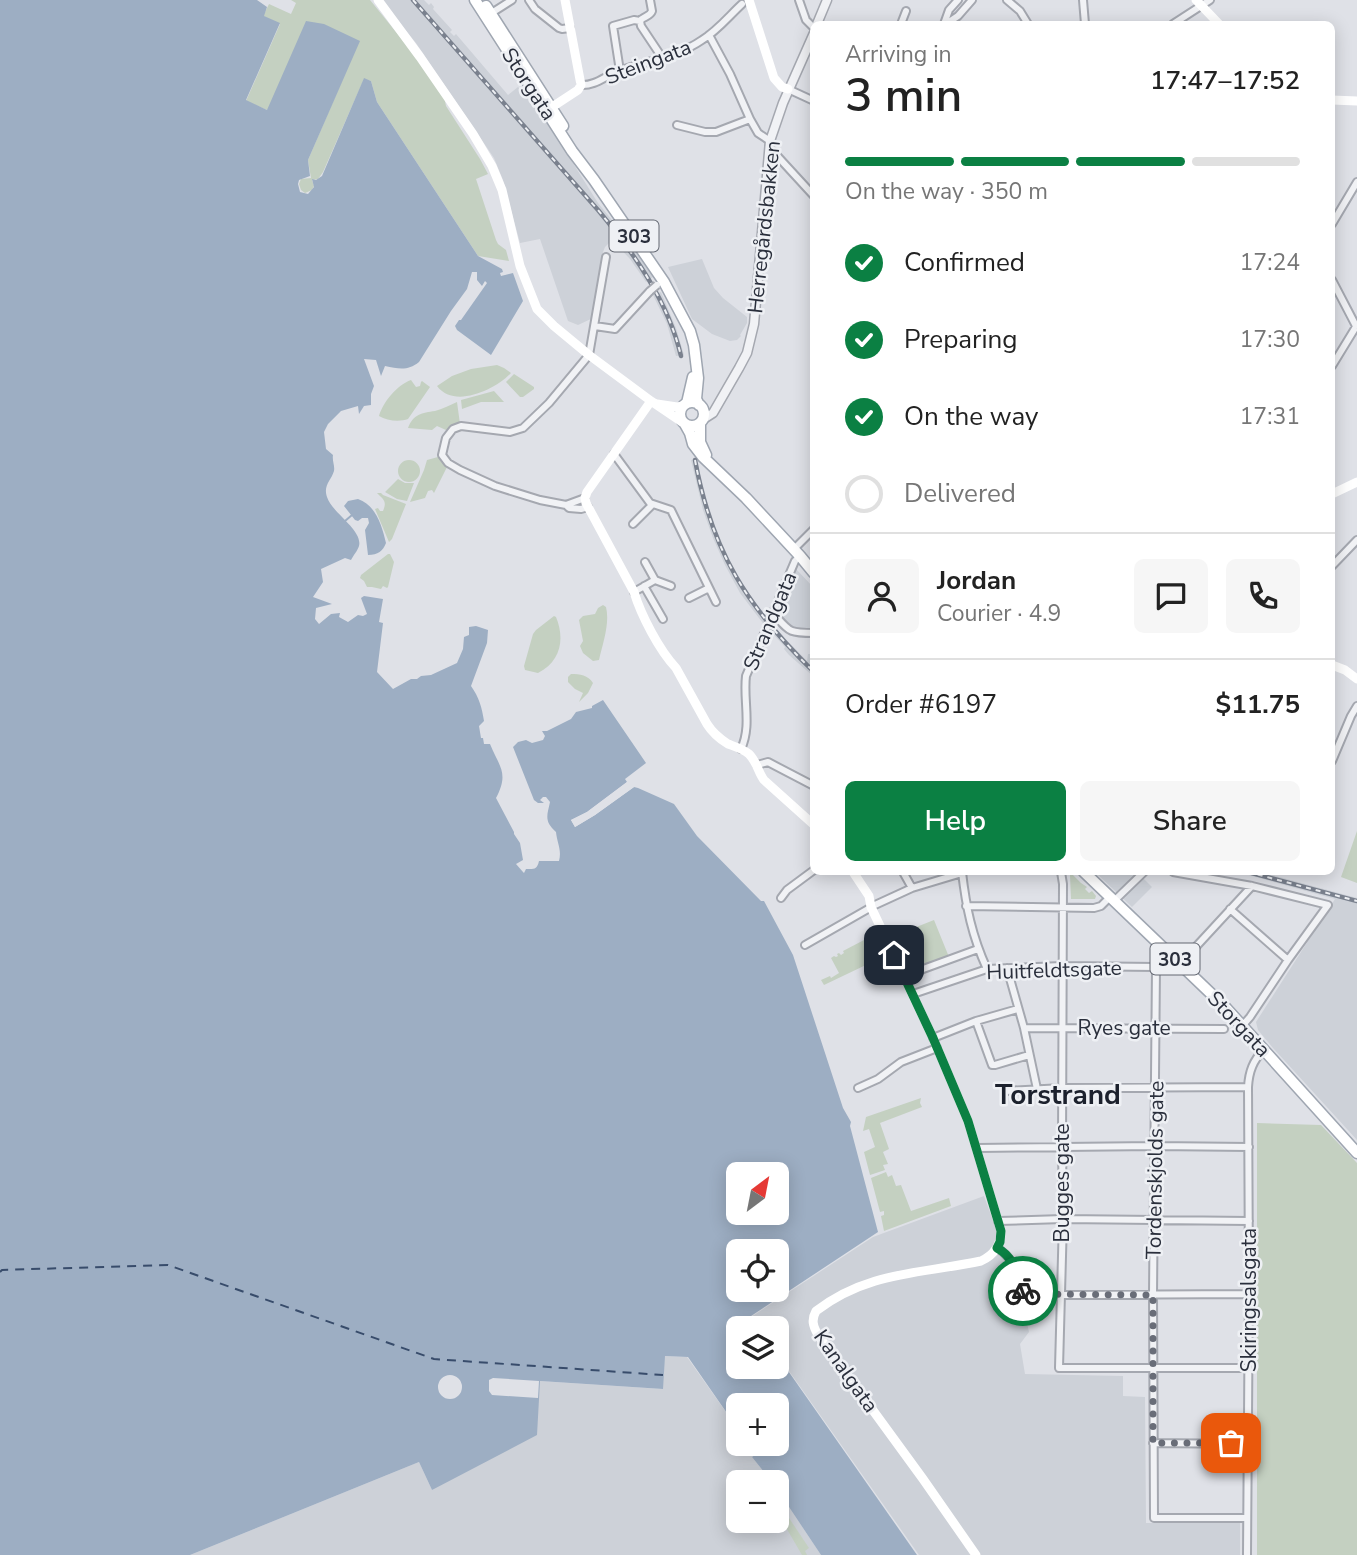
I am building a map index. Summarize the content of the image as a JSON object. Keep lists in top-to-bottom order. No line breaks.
{"streets":{"main road":["Storgata","303","Kanalgata"],"street":["Steingata","Herregårdsbakken","Strandgata","Huitfeldtsgate","Ryes gate","Tordenskjolds gate","Bugges gate","Skiringsalsgata"]},"crossings":[["Storgata","Herregårdsbakken"],["Storgata","303"],["Storgata","Skiringsalsgata"],["Herregårdsbakken","303"],["303","Strandgata"],["Huitfeldtsgate","Tordenskjolds gate"],["Huitfeldtsgate","Bugges gate"],["Ryes gate","Tordenskjolds gate"],["Ryes gate","Bugges gate"],["Tordenskjolds gate","Bugges gate"],["Tordenskjolds gate","Skiringsalsgata"]],"districts":["Torstrand"],"north":"top right","page":{"heading":["3 min","Arriving in","17:47–17:52"],"panel":["Jordan","Courier · 4.9","Order #6197","$11.75"],"bar":"On the way · 350 m","list":[["Confirmed","17:24"],["Preparing","17:30"],["On the way","17:31"],"Delivered"],"buttons":["Help","Share"],"map_buttons":["+","−"]}}
